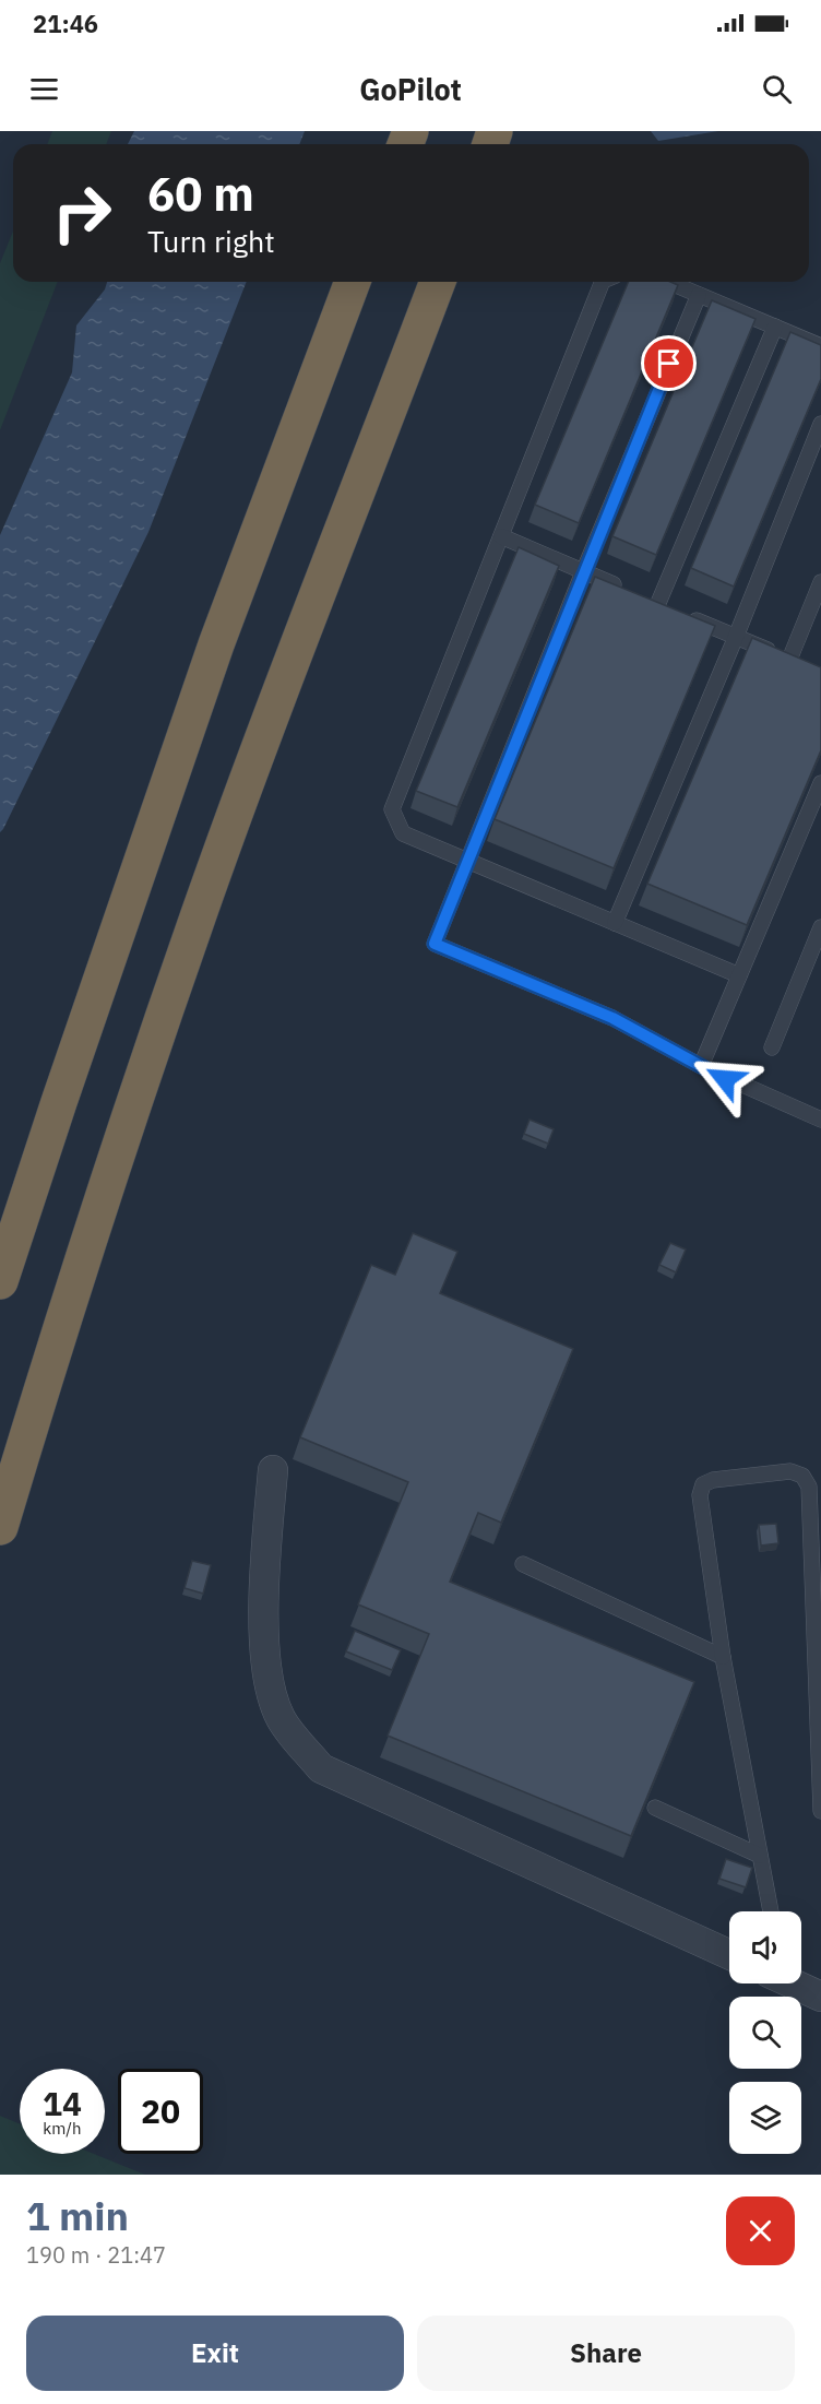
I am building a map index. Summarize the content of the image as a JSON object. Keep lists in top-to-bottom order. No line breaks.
{"page":{"status":"21:46","header":"GoPilot","turn":["60 m","Turn right"],"speed":"14 km/h","limit":"20","heading":["1 min","190 m · 21:47"],"buttons":["Exit","Share"]}}
